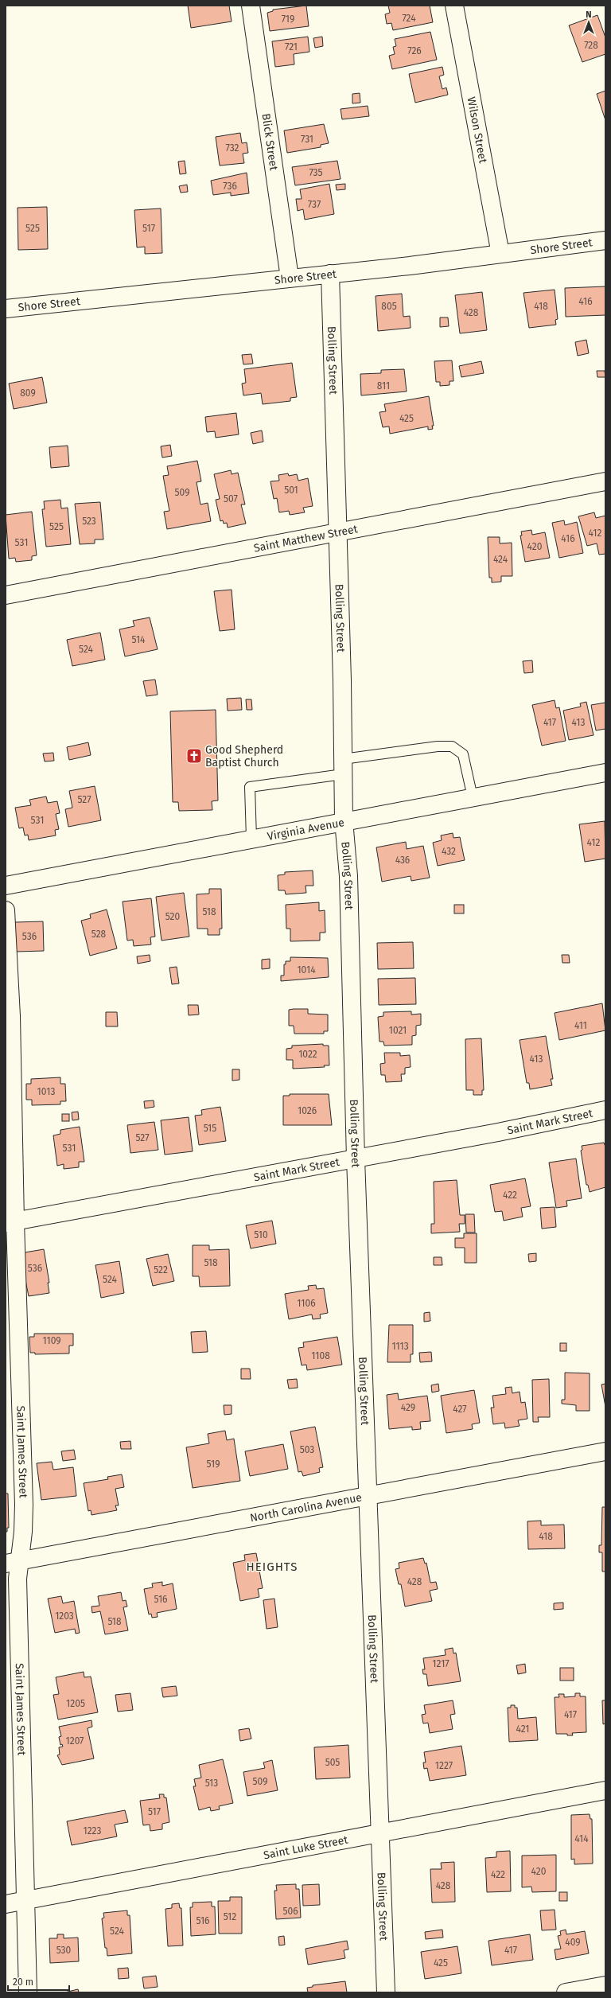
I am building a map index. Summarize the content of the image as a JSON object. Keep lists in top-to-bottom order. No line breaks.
{"streets":{"street":["Wilson Street","Blick Street","Shore Street","Bolling Street","Saint Matthew Street","Virginia Avenue","Saint Mark Street","Saint James Street","North Carolina Avenue","Saint Luke Street"]},"crossings":[["Wilson Street","Shore Street"],["Blick Street","Shore Street"],["Shore Street","Bolling Street"],["Bolling Street","Saint Matthew Street"],["Bolling Street","Virginia Avenue"],["Bolling Street","Saint Mark Street"],["Bolling Street","North Carolina Avenue"],["Bolling Street","Saint Luke Street"],["Saint Mark Street","Saint James Street"],["Saint James Street","North Carolina Avenue"],["Saint James Street","Saint Luke Street"]],"districts":["HEIGHTS"],"places":{"church":["Good Shepherd Baptist Church"]},"house_numbers":["724","719","728","721","726","731","732","735","736","737","525","517","416","805","418","428","811","809","425","501","509","507","523","525","412","416","531","420","424","514","524","417","413","527","531","412","432","436","518","520","528","536","1014","411","1021","1022","413","1013","1026","515","527","531","422","510","518","536","522","524","1106","1109","1113","1108","429","427","503","519","418","428","516","1203","518","1217","1205","417","421","1207","505","1227","509","513","517","1223","414","420","422","428","506","512","516","524","409","530","417","425"],"scale_bar":"20 m","north":"top"}
